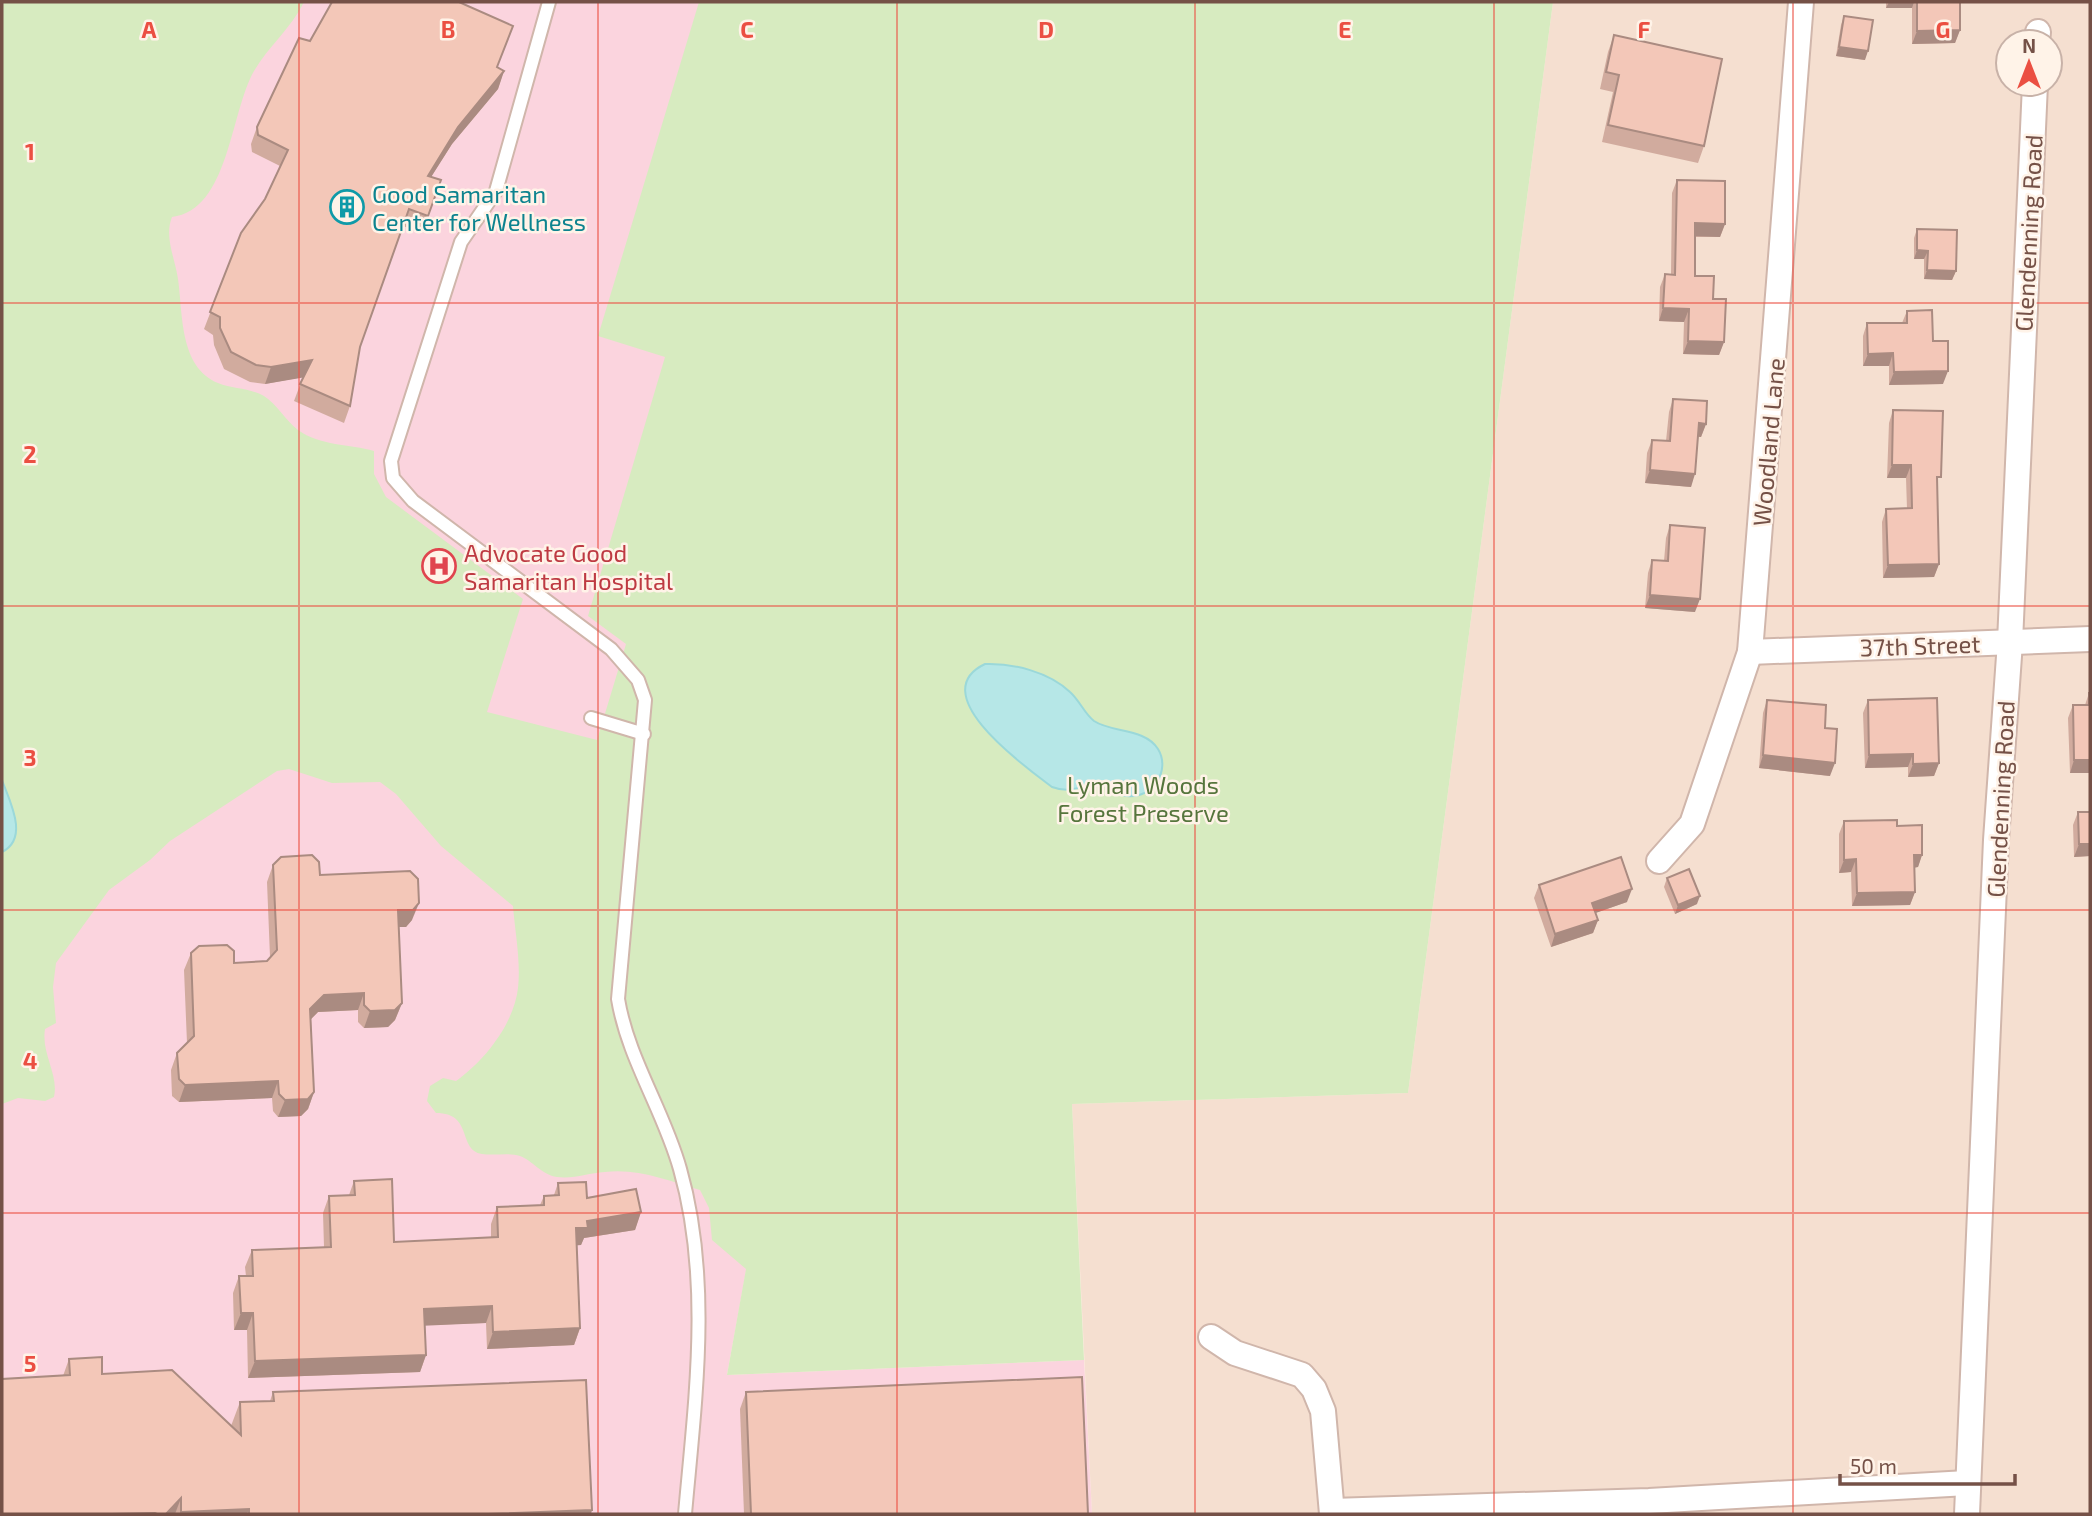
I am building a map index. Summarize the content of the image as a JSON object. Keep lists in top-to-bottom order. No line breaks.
{"streets":{"street":["Glendenning Road","Woodland Lane","37th Street"]},"crossings":[["Glendenning Road","37th Street"],["Woodland Lane","37th Street"]],"parks":["Lyman Woods Forest Preserve"],"places":{"building":["Good Samaritan Center for Wellness"],"hospital":["Advocate Good Samaritan Hospital"]},"scale_bar":"50 m","north":"top","grid":{"columns":["A","B","C","D","E","F","G"],"rows":["1","2","3","4","5"]}}
